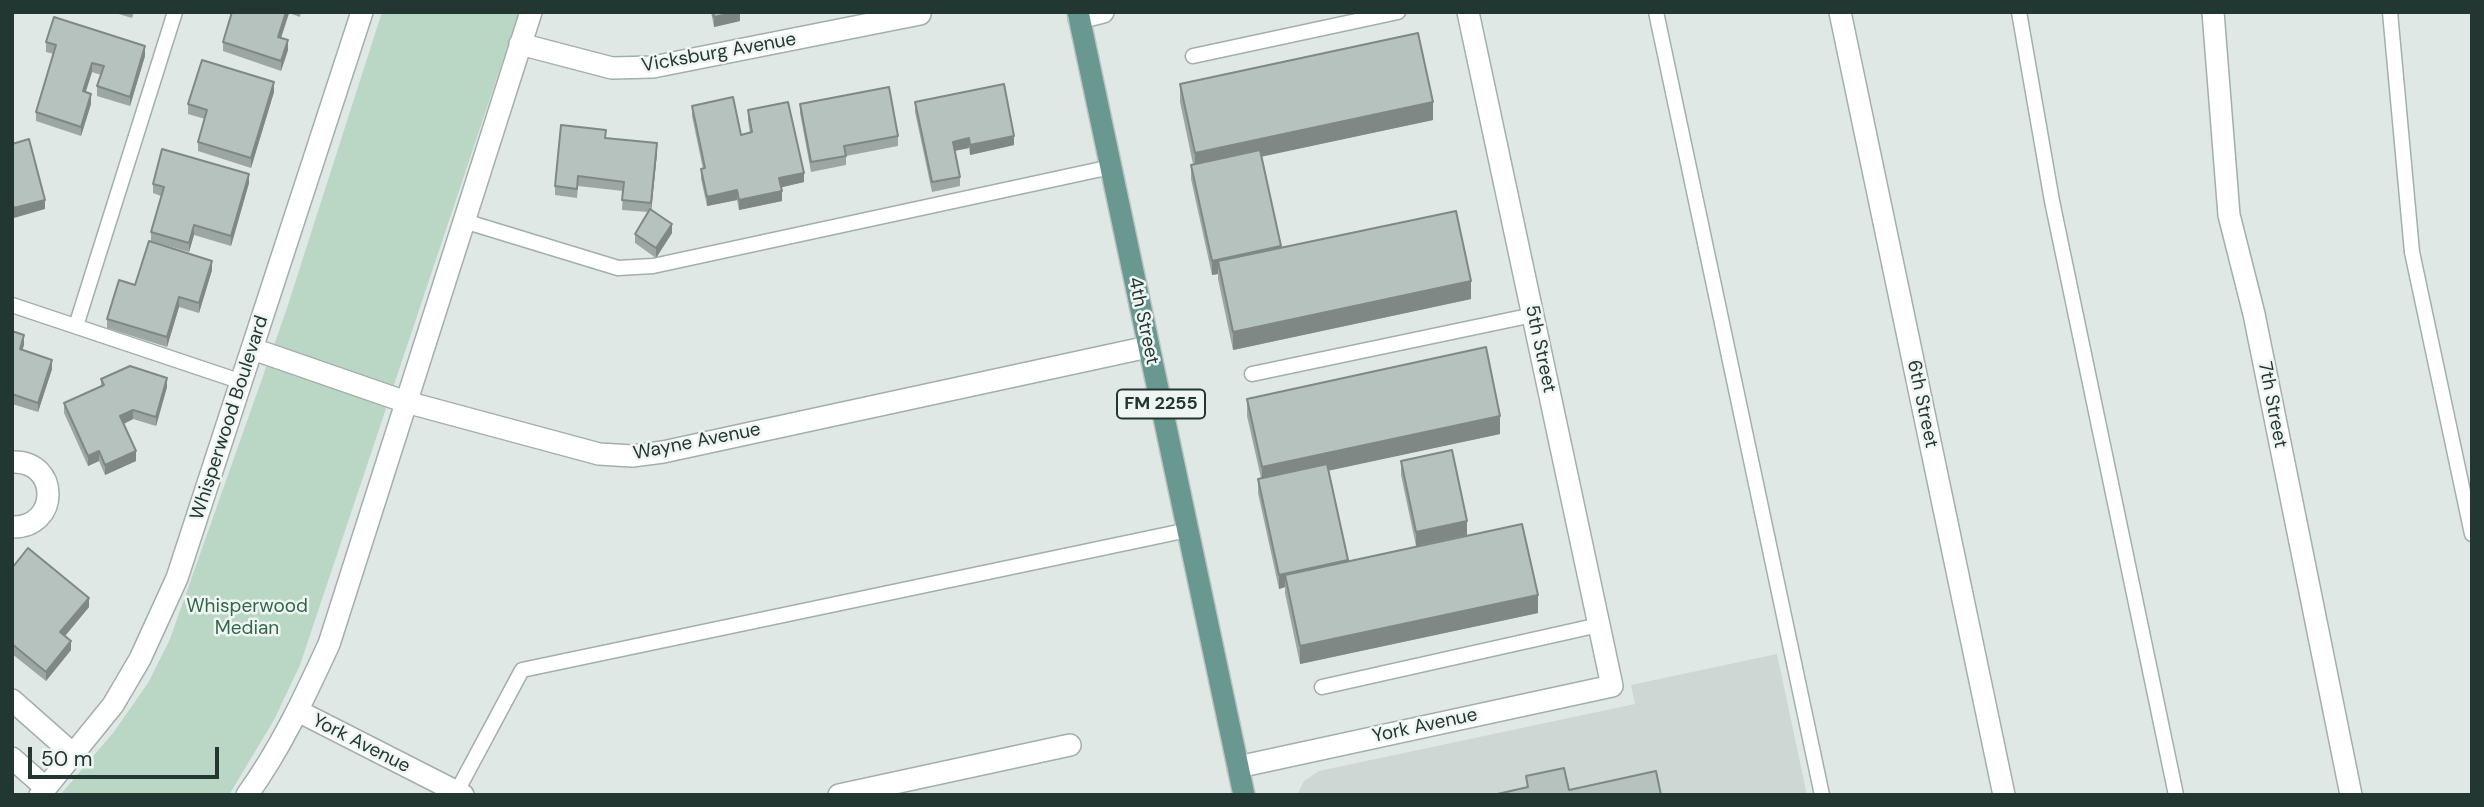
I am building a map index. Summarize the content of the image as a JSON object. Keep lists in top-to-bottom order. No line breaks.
{"streets":{"main road":["4th Street","FM 2255"],"street":["Vicksburg Avenue","5th Street","6th Street","7th Street","Whisperwood Boulevard","Wayne Avenue","York Avenue"]},"crossings":[["4th Street","Wayne Avenue"],["4th Street","York Avenue"],["5th Street","York Avenue"],["Whisperwood Boulevard","Wayne Avenue"]],"parks":["Whisperwood Median"],"scale_bar":"50 m"}
